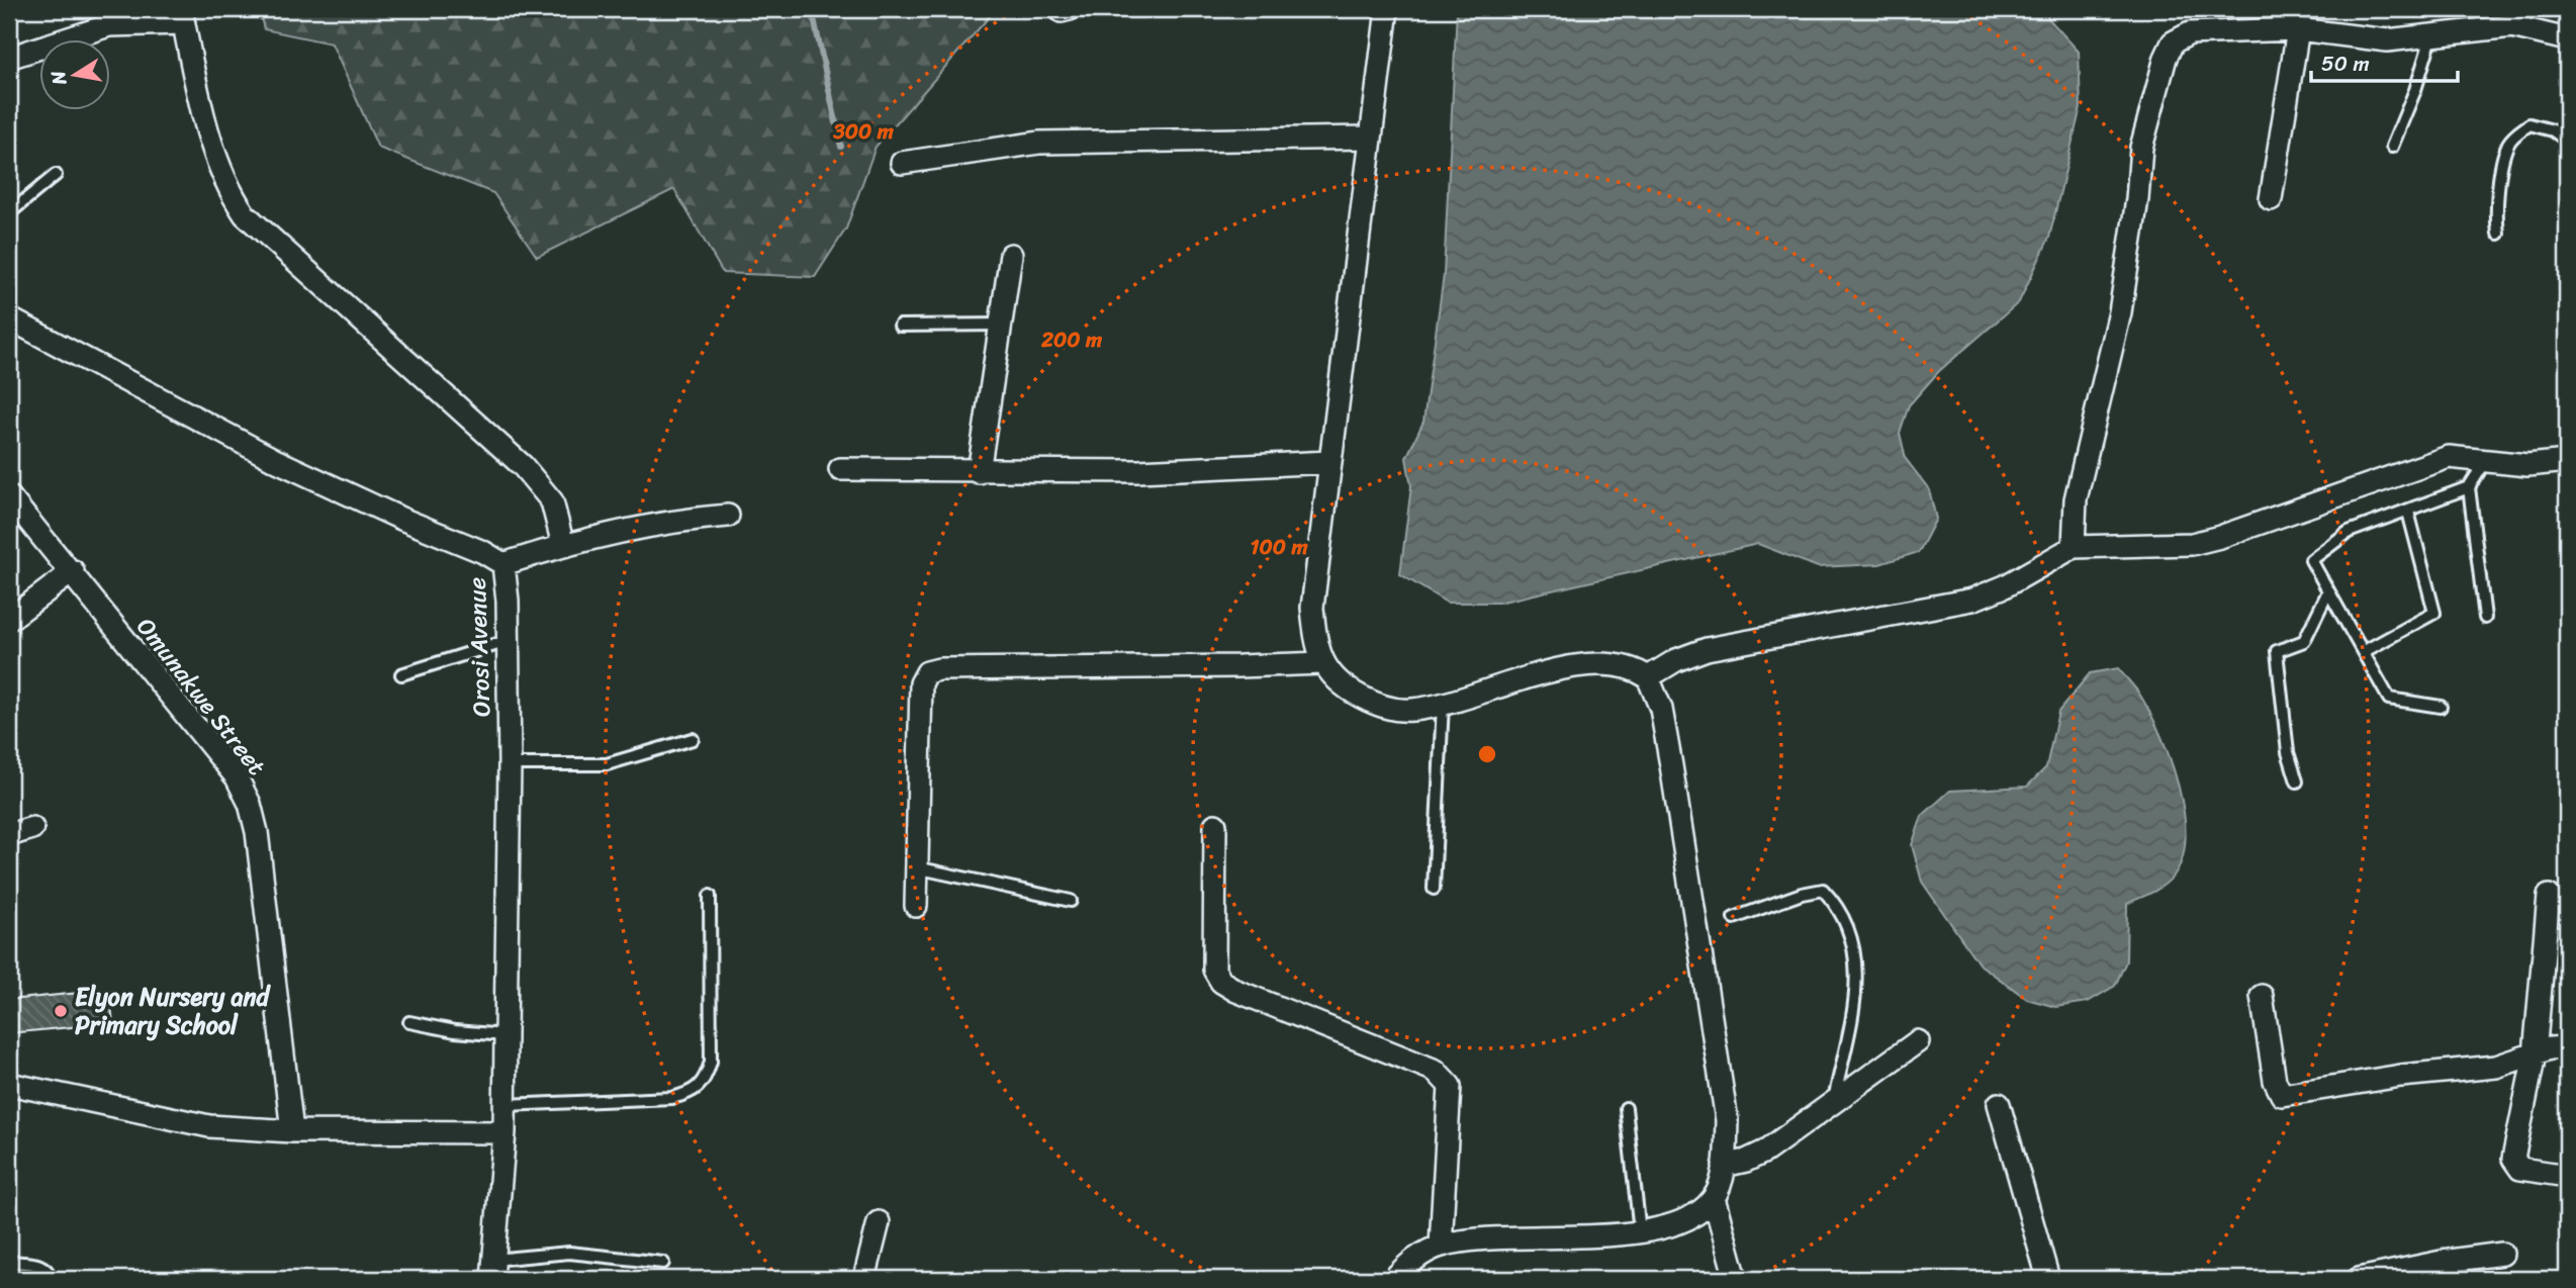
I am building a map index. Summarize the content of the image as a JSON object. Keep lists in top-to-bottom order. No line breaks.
{"streets":{"street":["Orosi Avenue","Omunakwe Street"]},"places":["Elyon Nursery and Primary School"],"scale_bar":"50 m","north":"left","rings":["300 m","200 m","100 m"]}
